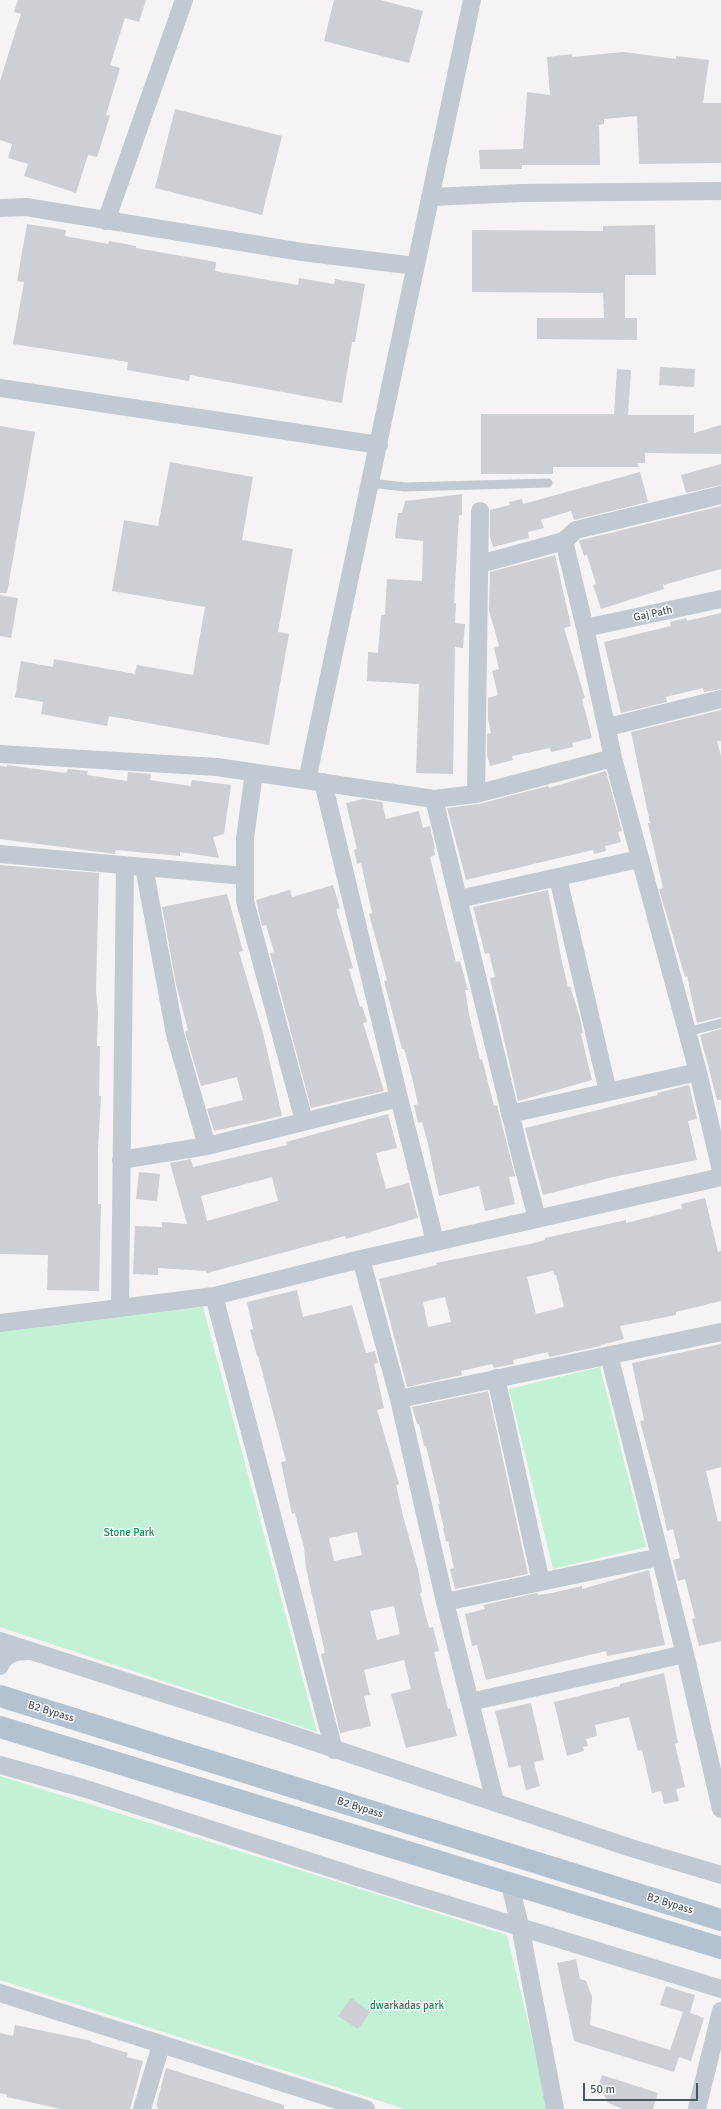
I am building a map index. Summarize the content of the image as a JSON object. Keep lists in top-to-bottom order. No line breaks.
{"streets":{"main road":["B2 Bypass"],"street":["Gaj Path"]},"parks":["Stone Park","dwarkadas park"],"scale_bar":"50 m"}
